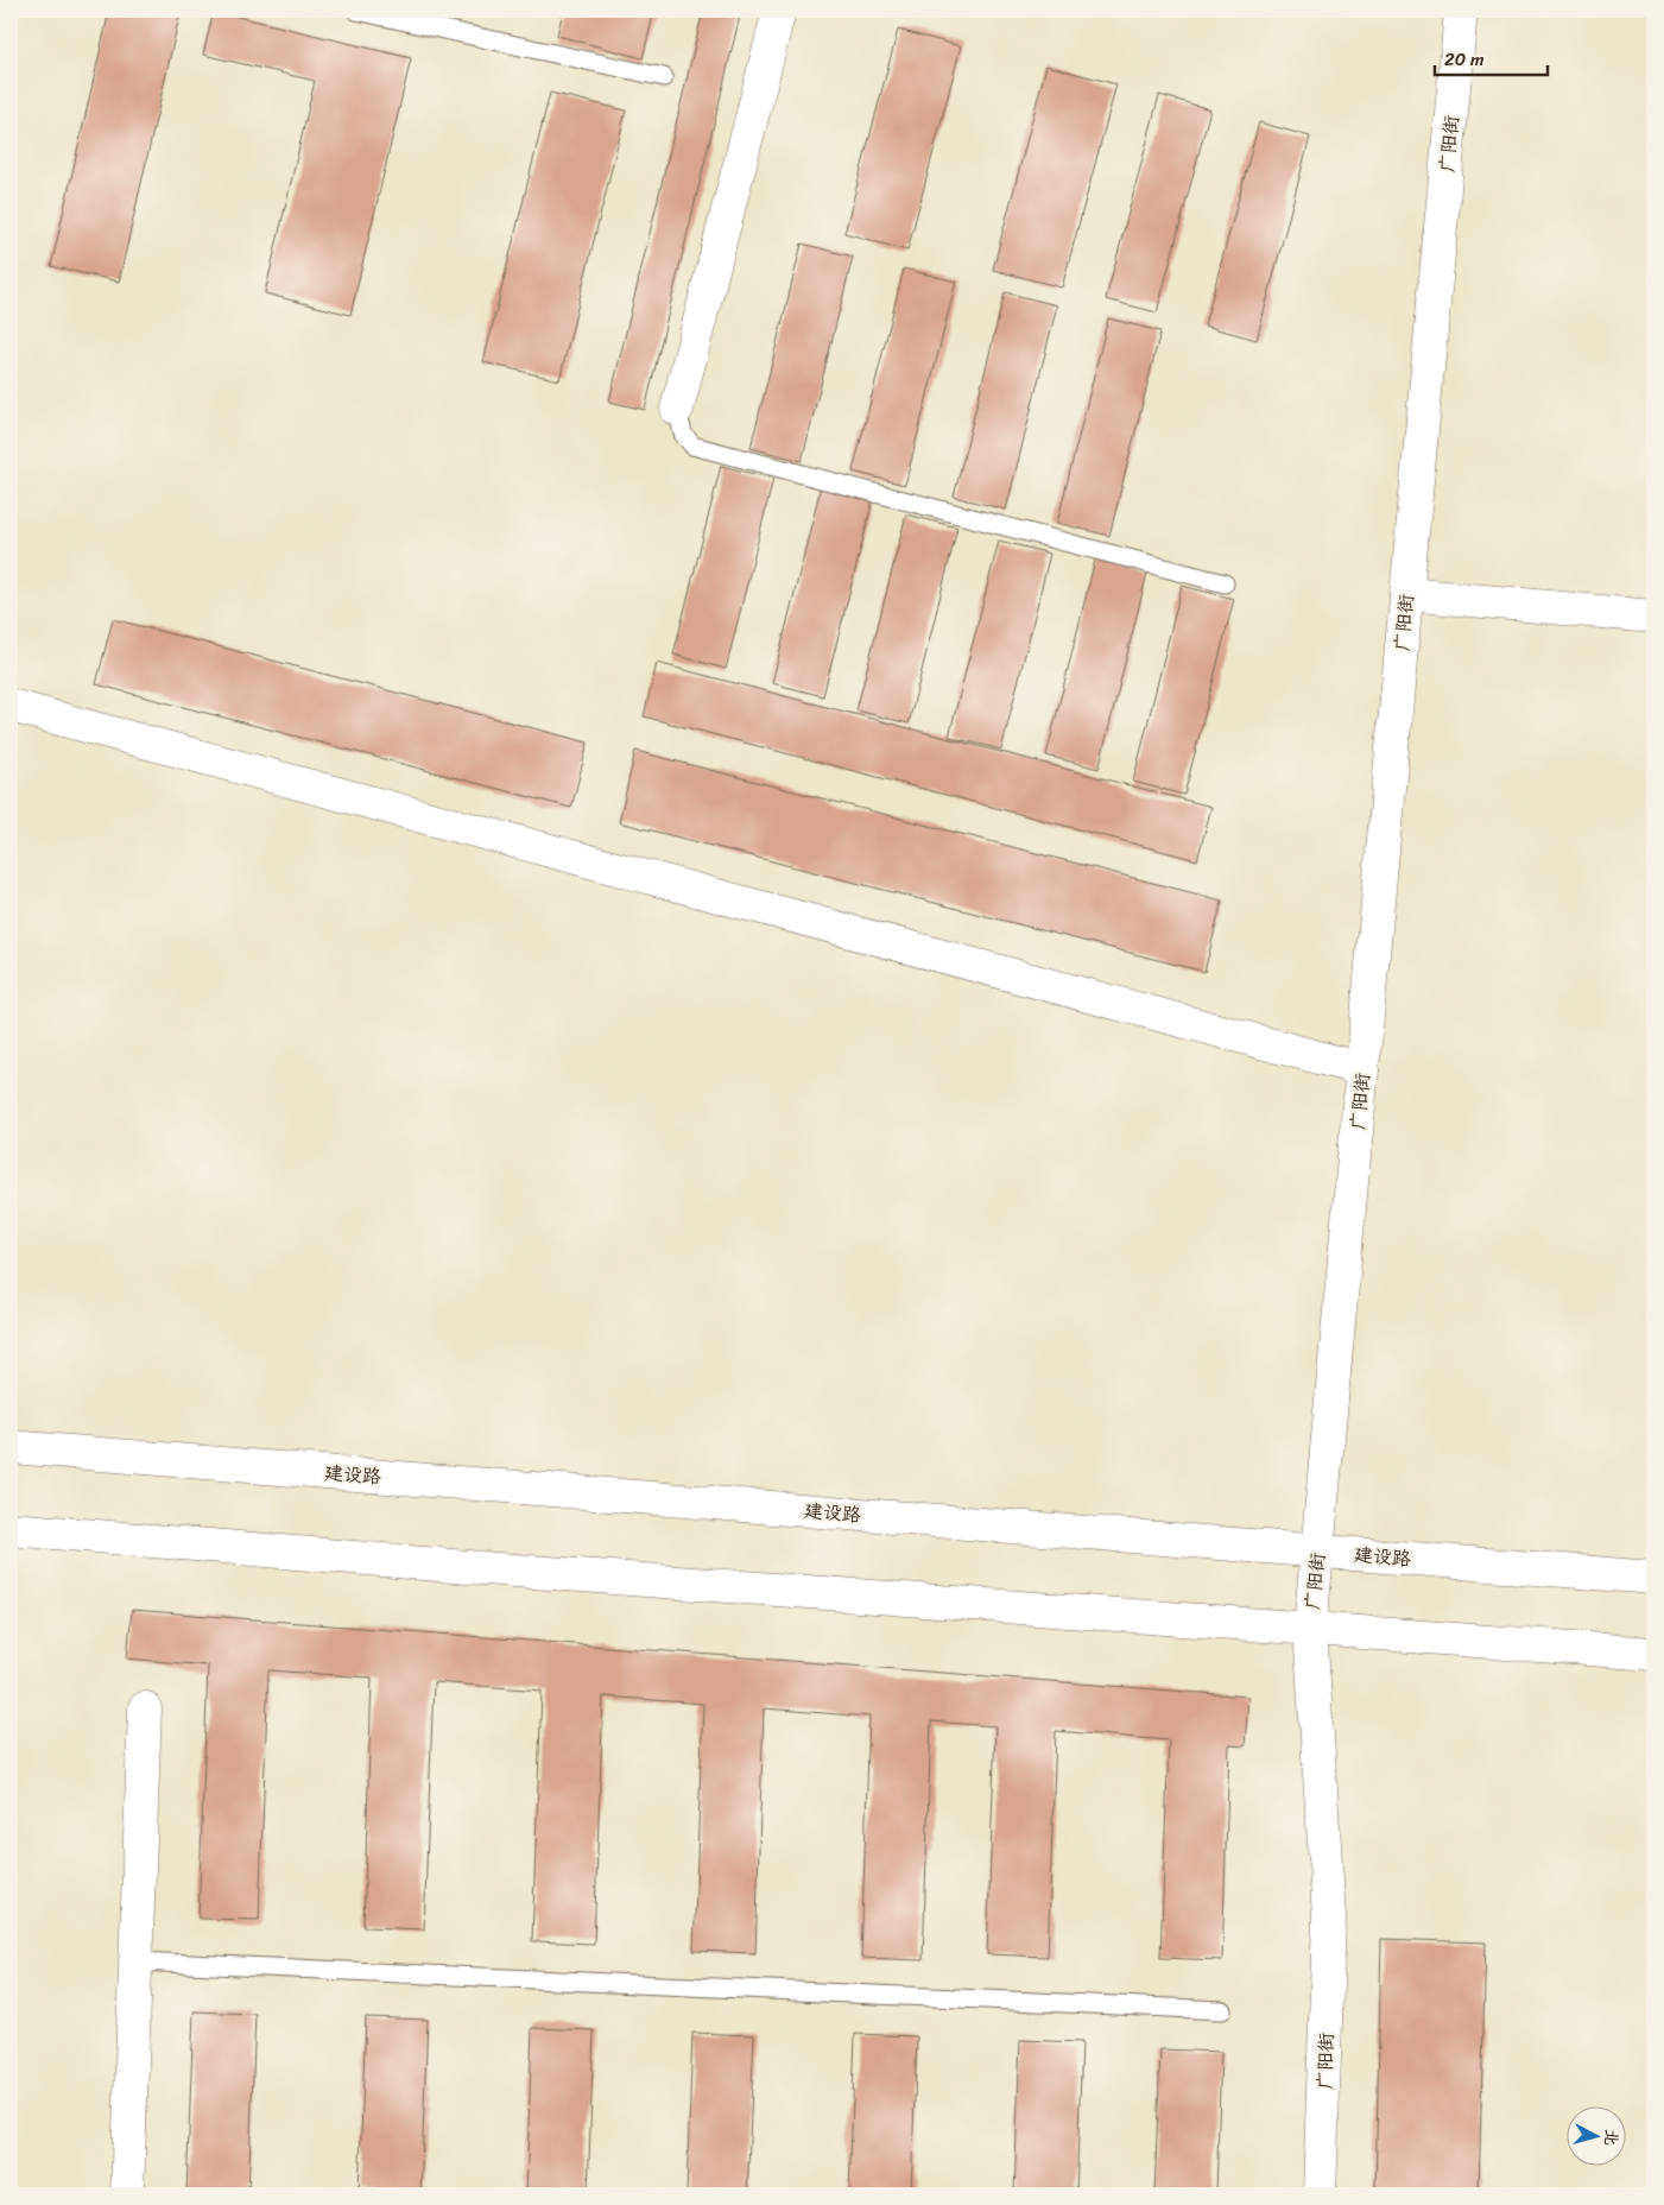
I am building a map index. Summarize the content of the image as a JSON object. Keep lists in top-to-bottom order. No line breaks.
{"streets":{"street":["广阳街","建设路"]},"crossings":[["广阳街","建设路"]],"scale_bar":"20 m","north":"right"}
